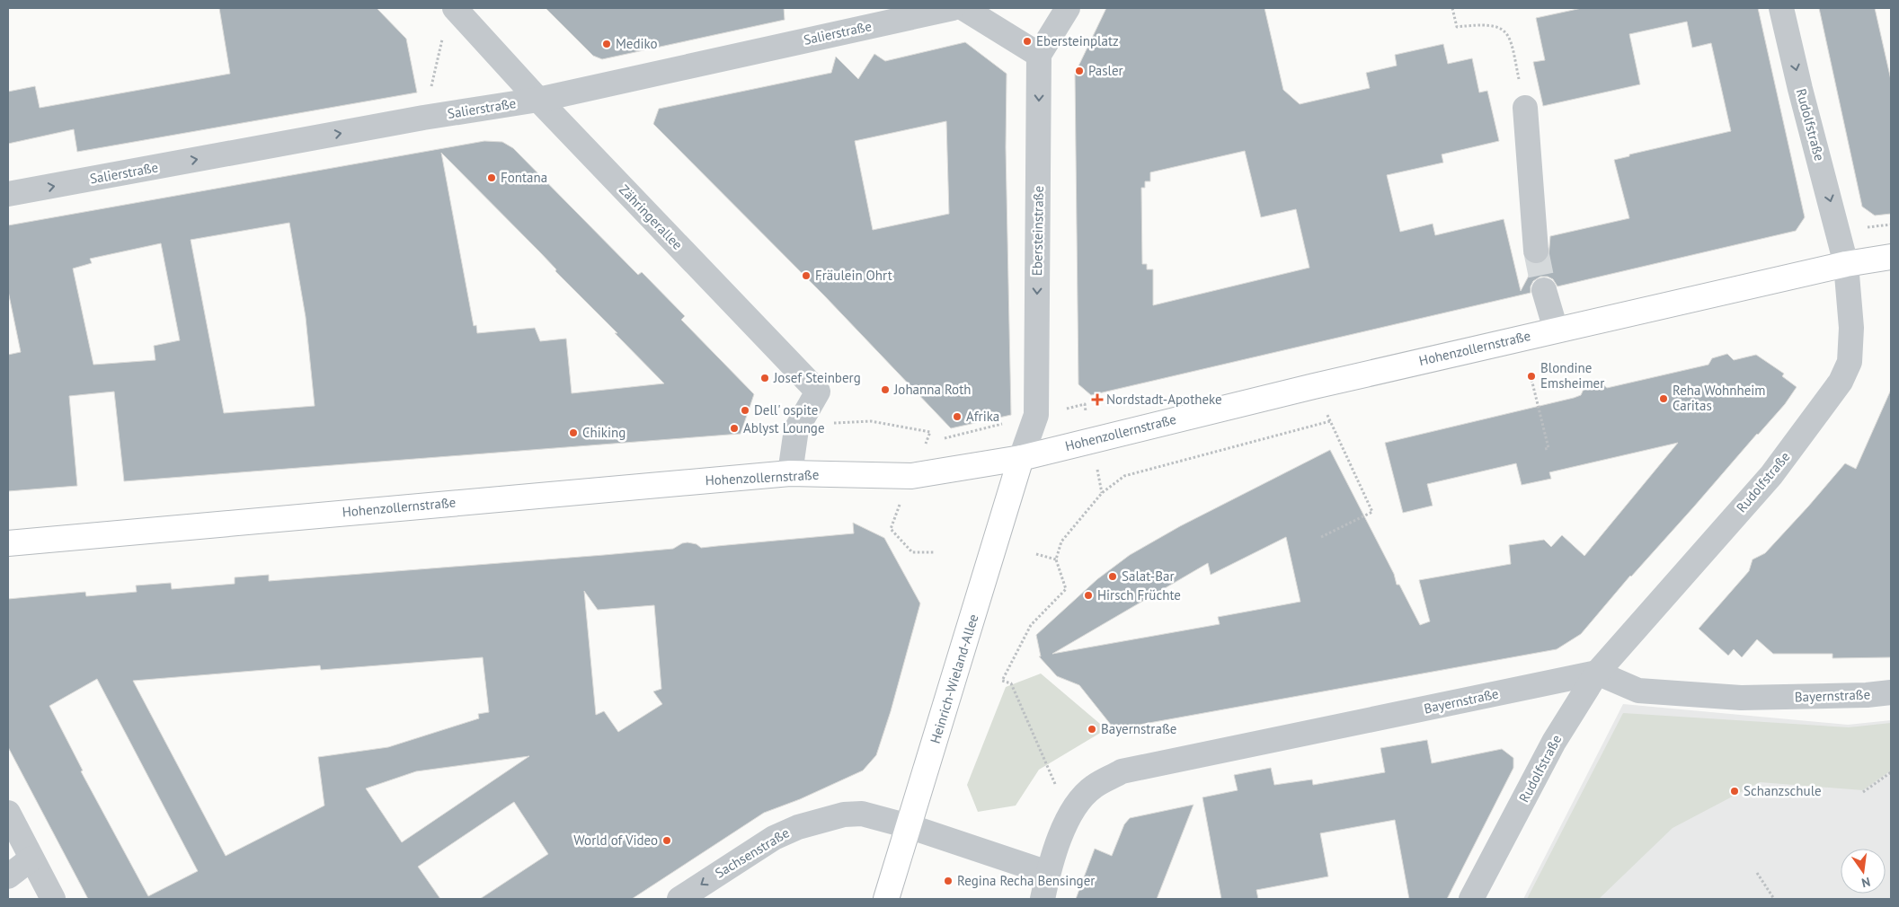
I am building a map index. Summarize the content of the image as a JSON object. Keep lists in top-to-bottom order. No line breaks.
{"streets":{"main road":["Hohenzollernstraße","Heinrich-Wieland-Allee"],"street":["Salierstraße","Rudolfstraße","Zähringerallee","Ebersteinstraße","Bayernstraße","Sachsenstraße"]},"crossings":[["Salierstraße","Zähringerallee"],["Rudolfstraße","Hohenzollernstraße"],["Rudolfstraße","Bayernstraße"],["Zähringerallee","Hohenzollernstraße"],["Ebersteinstraße","Hohenzollernstraße"],["Ebersteinstraße","Heinrich-Wieland-Allee"],["Hohenzollernstraße","Heinrich-Wieland-Allee"],["Heinrich-Wieland-Allee","Sachsenstraße"]],"one_way":["Salierstraße","Ebersteinstraße","Sachsenstraße"],"places":{"other":["Ebersteinplatz","Mediko","Pasler","Fontana","Fräulein Ohrt","Blondine Emsheimer","Josef Steinberg","Johanna Roth","Reha Wohnheim Caritas","Dell' ospite","Afrika","Ablyst Lounge","Chiking","Salat-Bar","Hirsch Früchte","Bayernstraße","Schanzschule","World of Video","Regina Recha Bensinger"],"health":["Nordstadt-Apotheke"]},"north":"bottom"}
